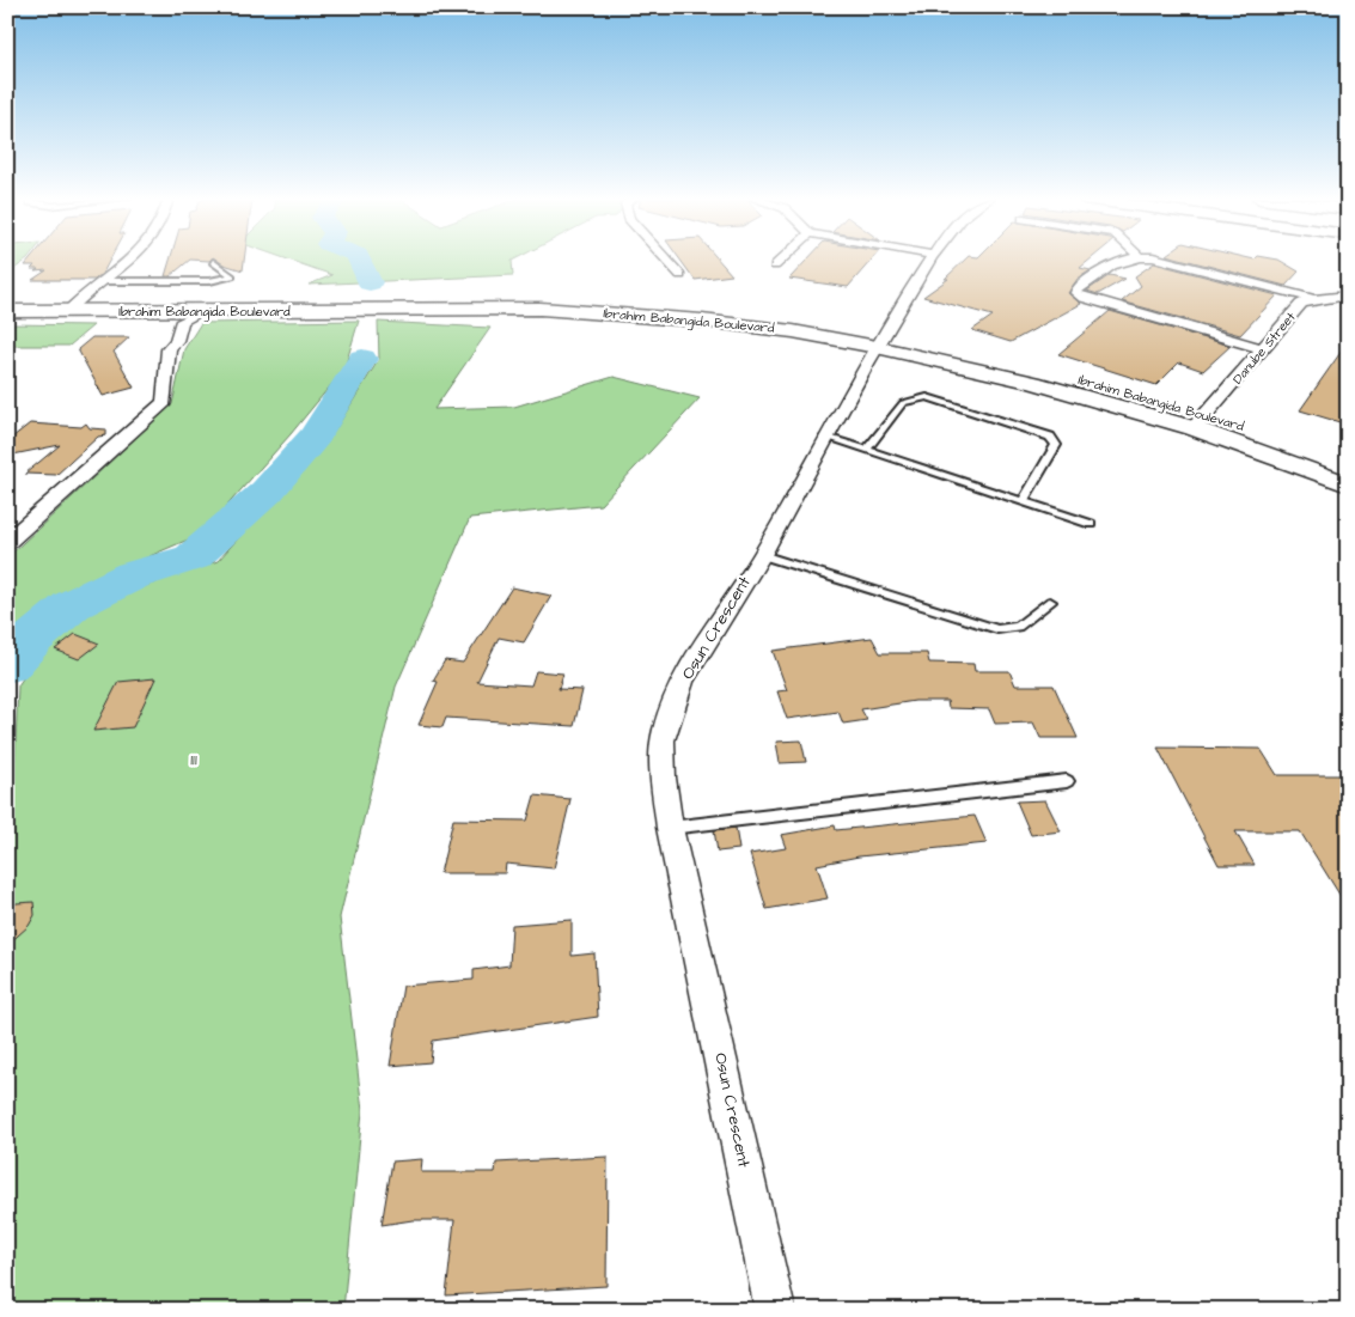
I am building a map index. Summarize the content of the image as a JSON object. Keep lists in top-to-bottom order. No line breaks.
{"streets":{"main road":["Ibrahim Babangida Boulevard"],"street":["Danube Street","Osun Crescent"]},"crossings":[["Ibrahim Babangida Boulevard","Danube Street"],["Ibrahim Babangida Boulevard","Osun Crescent"]],"parks":["111"]}
